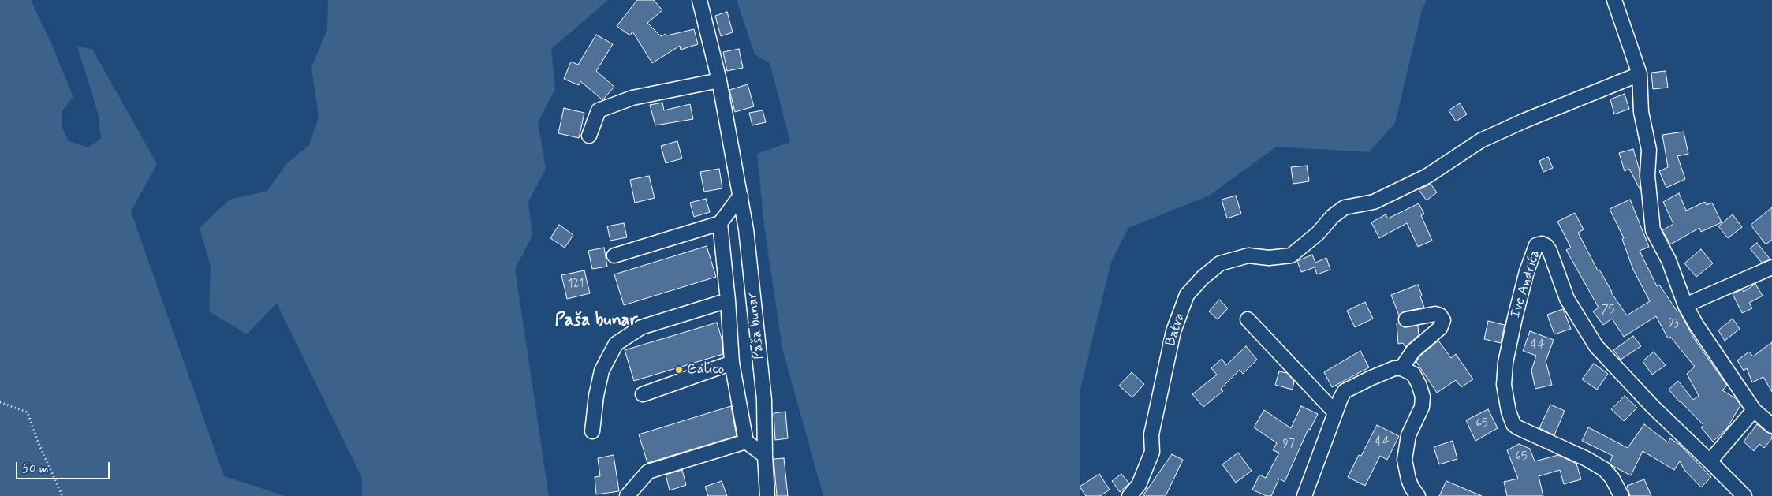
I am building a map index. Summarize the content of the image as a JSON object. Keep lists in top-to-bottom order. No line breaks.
{"streets":{"street":["Ive Andrića","Paša bunar","Batva"]},"districts":["Paša bunar"],"places":["Calico"],"house_numbers":["121","75","93","44","65","44","97","65"],"scale_bar":"50 m"}
